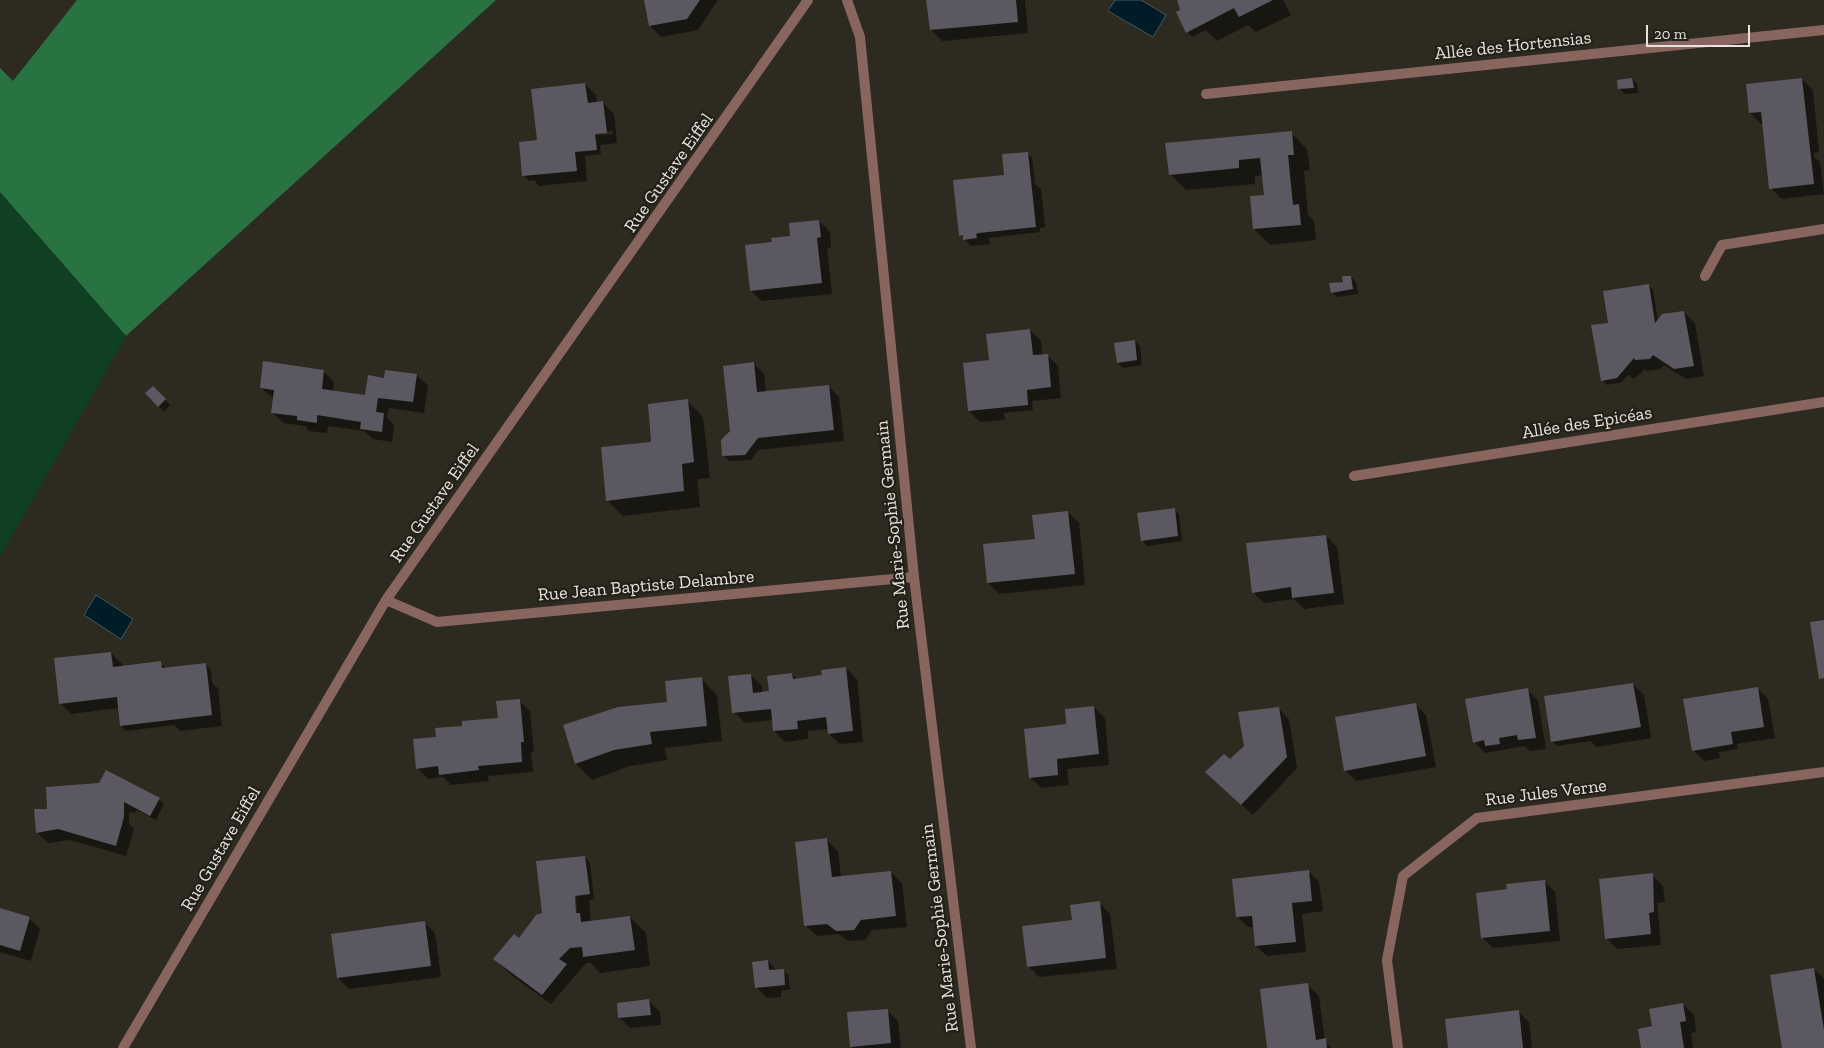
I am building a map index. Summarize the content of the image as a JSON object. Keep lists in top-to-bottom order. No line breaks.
{"streets":{"street":["Allée des Hortensias","Rue Gustave Eiffel","Allée des Epicéas","Rue Marie-Sophie Germain","Rue Jean Baptiste Delambre","Rue Jules Verne"]},"crossings":[["Rue Gustave Eiffel","Rue Jean Baptiste Delambre"],["Rue Marie-Sophie Germain","Rue Jean Baptiste Delambre"]],"scale_bar":"20 m"}
